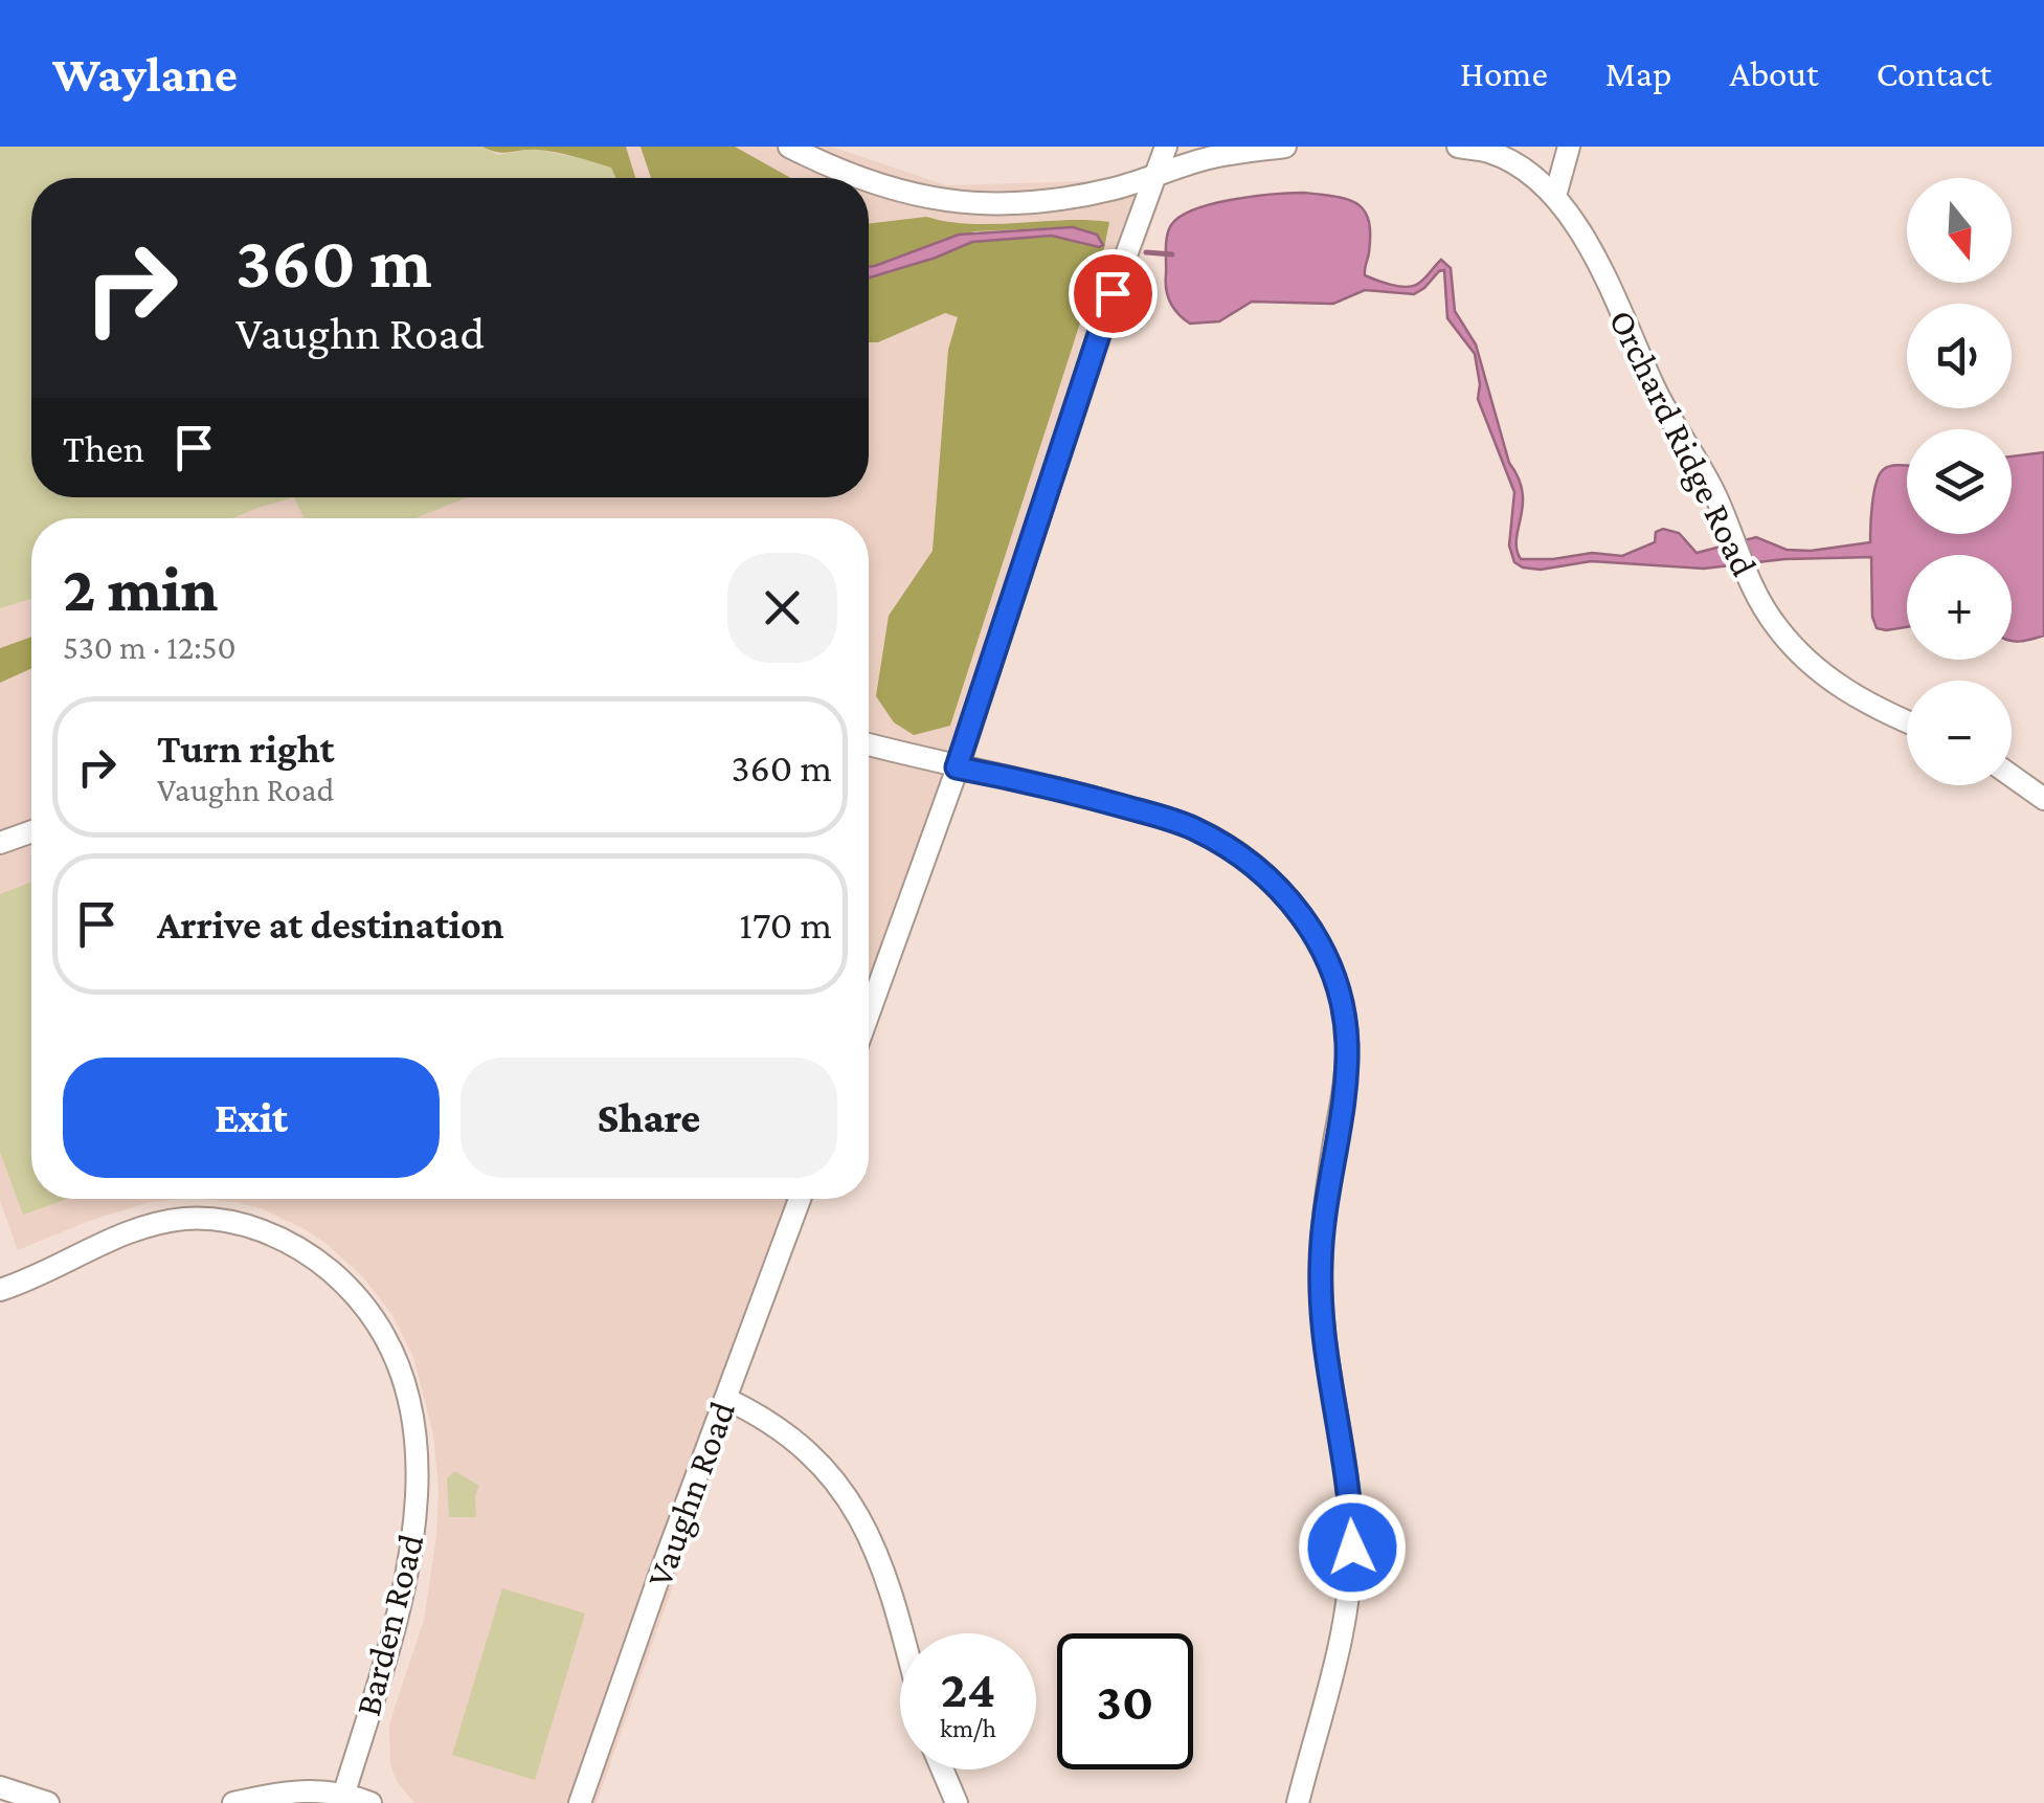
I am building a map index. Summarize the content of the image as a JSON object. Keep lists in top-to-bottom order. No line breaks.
{"streets":{"street":["Orchard Ridge Road","Vaughn Road","Barden Road"]},"north":"bottom","page":{"header":"Waylane","nav":["Home","Map","About","Contact"],"map_buttons":["+","−"],"turn":["360 m","Vaughn Road"],"then":"Then","heading":["2 min","530 m · 12:50"],"list":[{"name":"Turn right","note":"Vaughn Road","value":"360 m"},{"name":"Arrive at destination","value":"170 m"}],"buttons":["Exit","Share"],"speed":"24 km/h","limit":"30"}}
